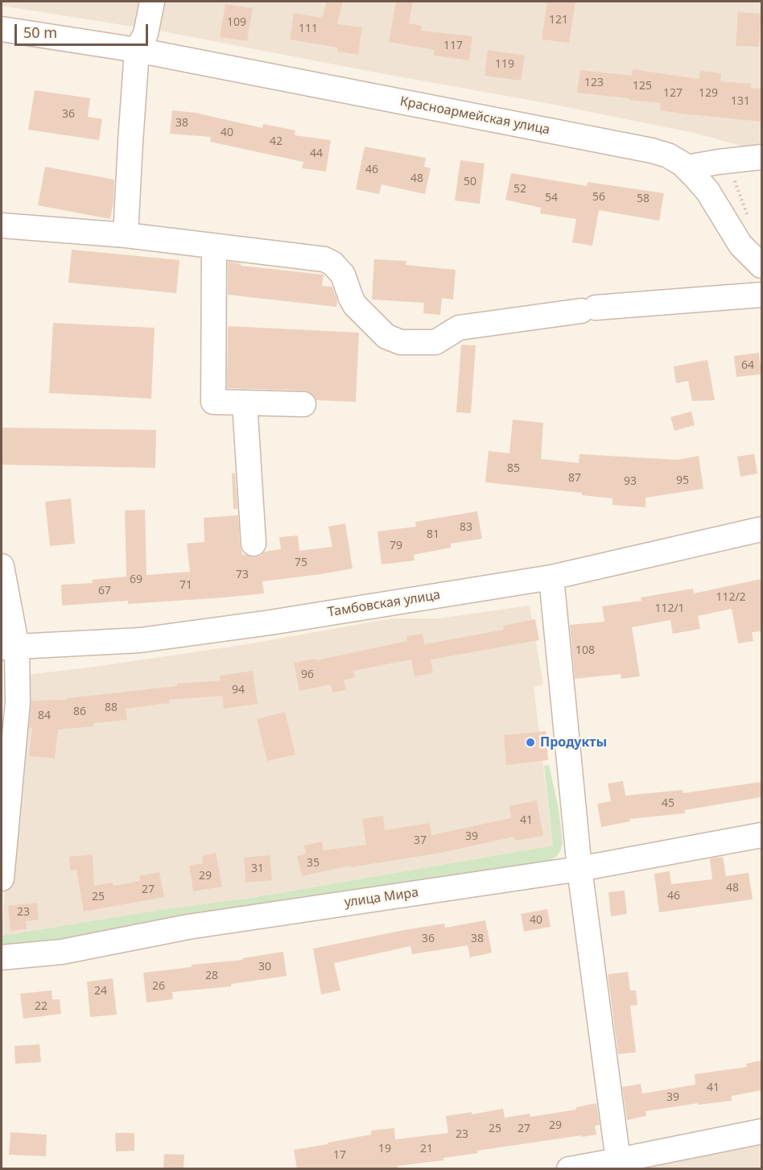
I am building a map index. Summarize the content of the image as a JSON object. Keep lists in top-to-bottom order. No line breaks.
{"streets":{"street":["Красноармейская улица","Тамбовская улица","улица Мира"]},"places":["Продукты"],"house_numbers":["121","109","111","117","119","123","125","127","129","131","36","38","40","42","44","46","48","50","52","56","54","58","64","85","87","95","93","83","81","79","75","73","69","71","67","112/2","112/1","108","96","94","88","86","84","45","41","39","37","35","31","29","48","27","46","25","23","40","36","38","30","28","26","24","22","41","39","29","25","27","23","19","21","17"],"scale_bar":"50 m"}
